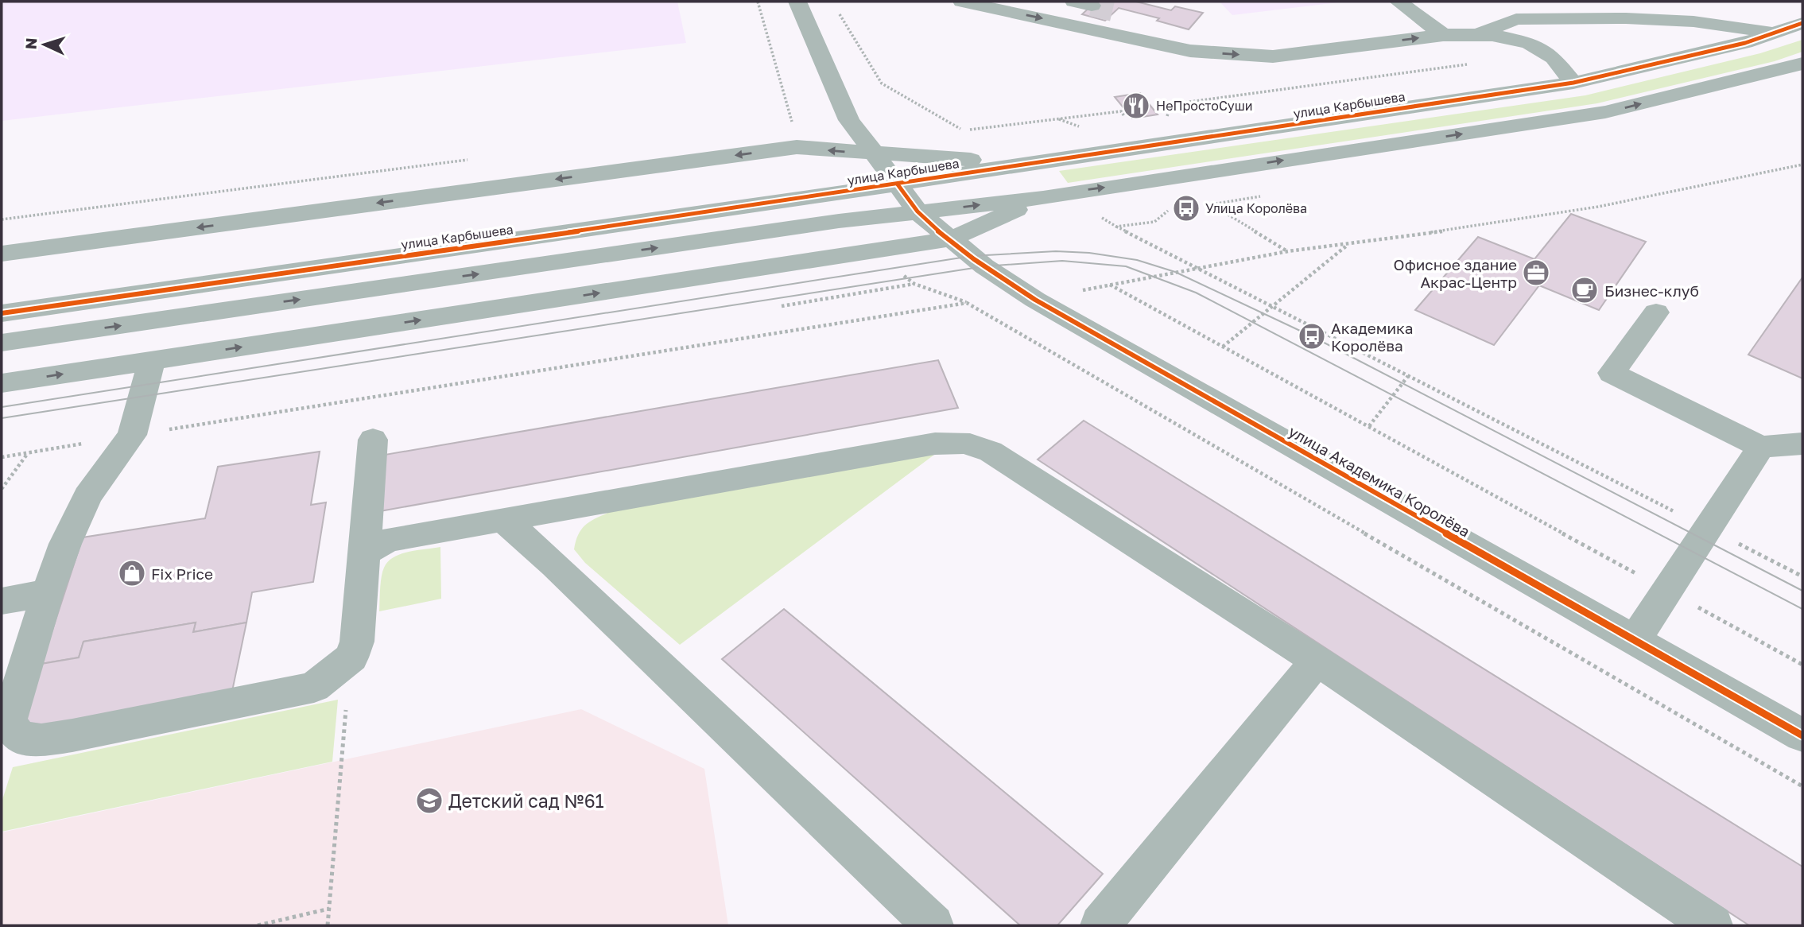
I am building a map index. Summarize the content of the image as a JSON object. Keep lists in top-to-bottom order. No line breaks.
{"streets":{"street":["улица Карбышева","улица Академика Королёва"]},"crossings":[["улица Карбышева","улица Академика Королёва"]],"places":{"restaurant":["НеПростоСуши"],"bus stop":["Улица Королёва","Академика Королёва"],"office":["Офисное здание Акрас-Центр"],"cafe":["Бизнес-клуб"],"shop":["Fix Price"],"school or university":["Детский сад №61"]},"north":"left"}
